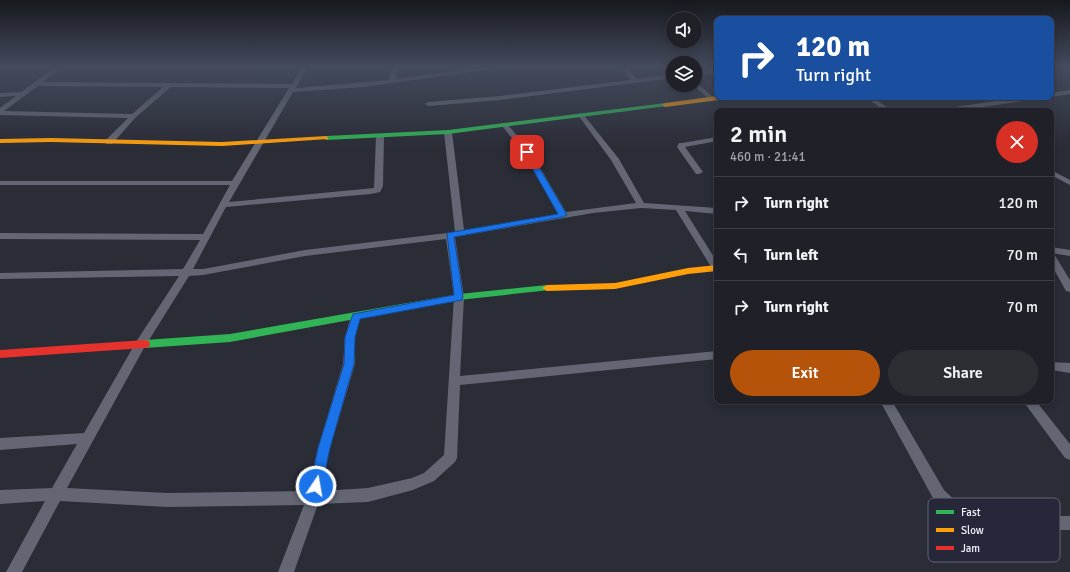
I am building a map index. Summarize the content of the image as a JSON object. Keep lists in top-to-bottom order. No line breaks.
{"legend":["Fast","Slow","Jam"],"page":{"turn":["120 m","Turn right"],"heading":["2 min","460 m · 21:41"],"list":[{"name":"Turn right","value":"120 m"},{"name":"Turn left","value":"70 m"},{"name":"Turn right","value":"70 m"}],"buttons":["Exit","Share"]}}
